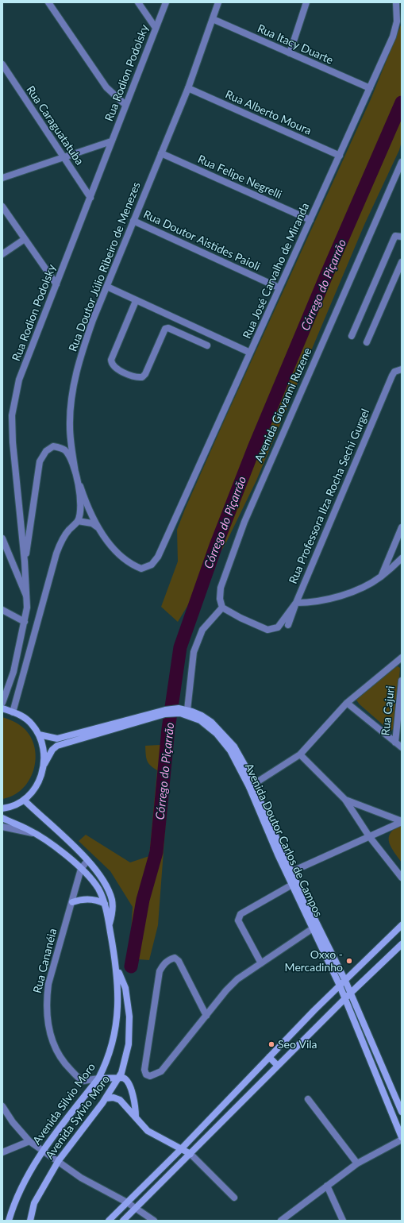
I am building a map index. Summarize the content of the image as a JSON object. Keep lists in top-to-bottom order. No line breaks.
{"streets":{"main road":["Avenida Doutor Carlos de Campos","Avenida Silvio Moro","Avenida Sylvio Moro"],"street":["Rua Itacy Duarte","Rua Rodion Podolsky","Rua Alberto Moura","Rua Caraguatatuba","Rua Felipe Negrelli","Rua Doutor Aistides Paioli","Rua Doutor Júlio Ribeiro de Menezes","Rua José Carvalho de Miranda","Avenida Giovanni Ruzene","Rua Professora Ilza Rocha Sechi Gurgel","Rua Cajuri","Rua Cananéia"]},"crossings":[["Rua Itacy Duarte","Rua Doutor Júlio Ribeiro de Menezes"],["Rua Itacy Duarte","Rua José Carvalho de Miranda"],["Rua Rodion Podolsky","Rua Caraguatatuba"],["Rua Alberto Moura","Rua Doutor Júlio Ribeiro de Menezes"],["Rua Alberto Moura","Rua José Carvalho de Miranda"],["Rua Felipe Negrelli","Rua Doutor Júlio Ribeiro de Menezes"],["Rua Felipe Negrelli","Rua José Carvalho de Miranda"],["Rua Doutor Aistides Paioli","Rua Doutor Júlio Ribeiro de Menezes"],["Rua Doutor Aistides Paioli","Rua José Carvalho de Miranda"],["Rua Doutor Júlio Ribeiro de Menezes","Rua José Carvalho de Miranda"],["Rua Cananéia","Avenida Silvio Moro"],["Avenida Silvio Moro","Avenida Sylvio Moro"]],"water":["Córrego do Piçarrão"],"places":["Oxxo - Mercadinho","Seo Vila"]}
